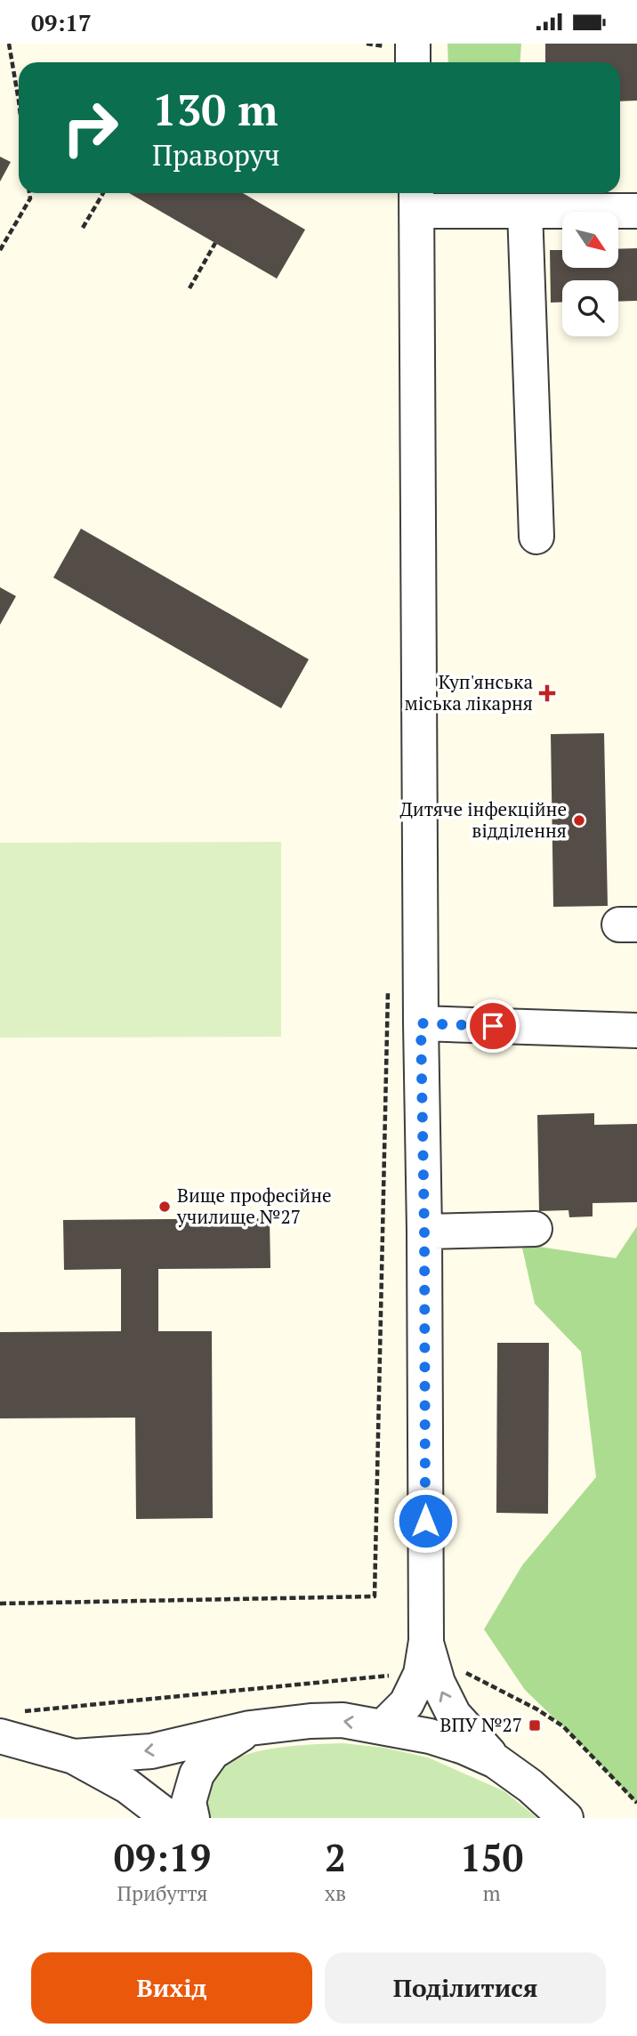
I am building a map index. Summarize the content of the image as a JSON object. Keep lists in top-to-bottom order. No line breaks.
{"places":{"health":["Куп'янська міська лікарня"],"other":["Дитяче інфекційне відділення","Вище професійне училище №27"],"transit":["ВПУ №27"]},"north":"bottom right","page":{"status":"09:17","turn":["130 m","Праворуч"],"eta":["09:19","Прибуття","2","хв","150","m"],"buttons":["Вихід","Поділитися"]}}
